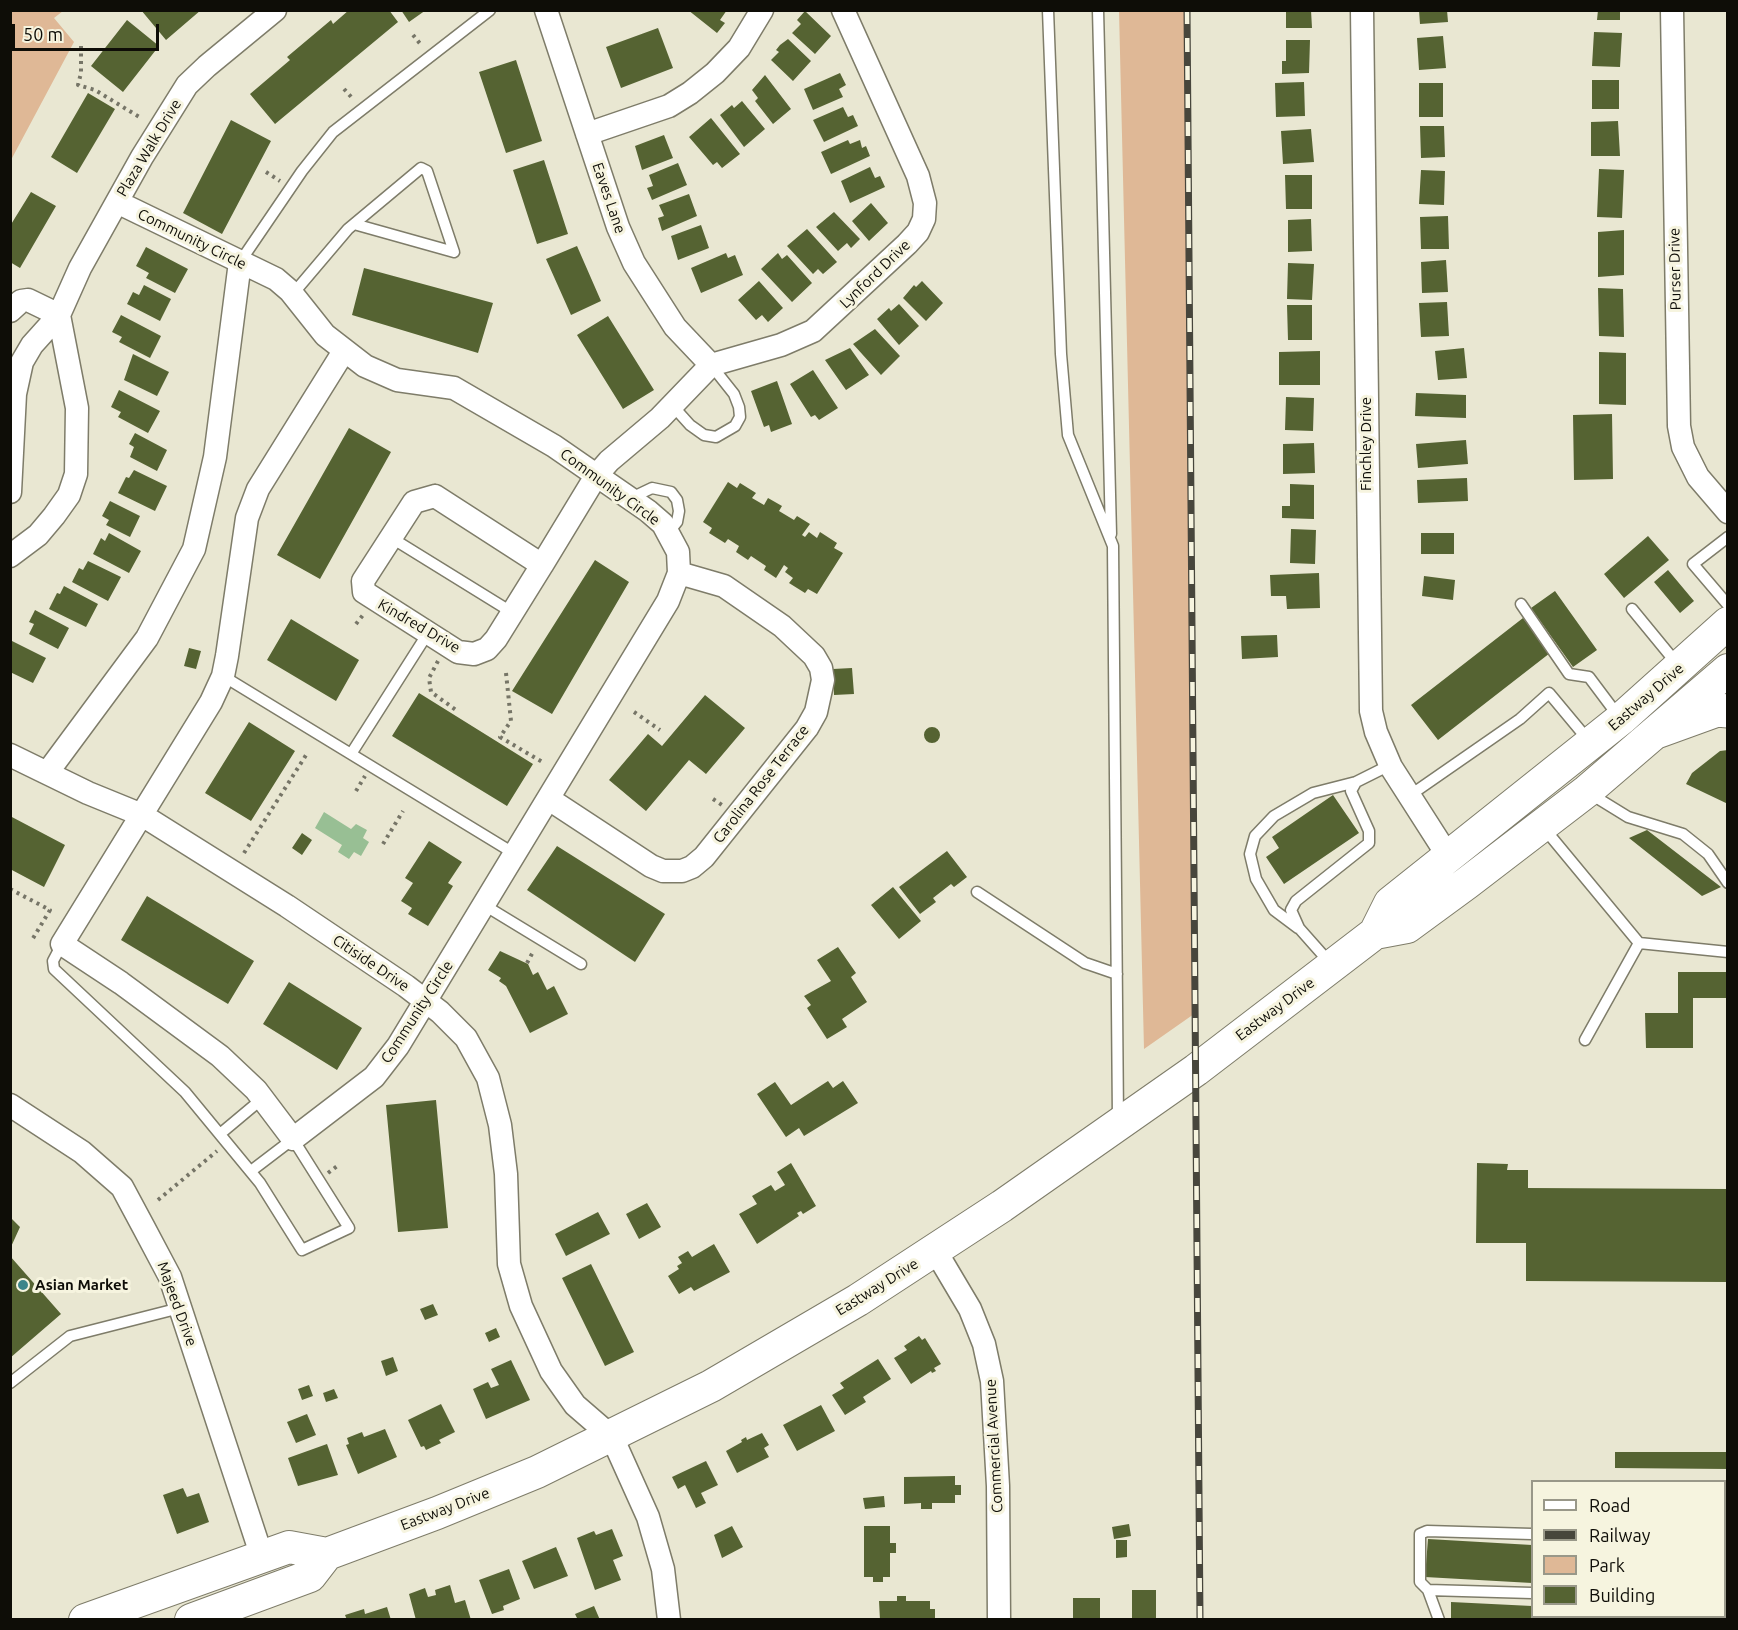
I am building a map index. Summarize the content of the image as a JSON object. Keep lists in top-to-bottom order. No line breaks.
{"streets":{"main road":["Eastway Drive"],"street":["Plaza Walk Drive","Eaves Lane","Community Circle","Purser Drive","Lynford Drive","Finchley Drive","Kindred Drive","Carolina Rose Terrace","Citiside Drive","Majeed Drive","Commercial Avenue"]},"crossings":[["Plaza Walk Drive","Community Circle"],["Eaves Lane","Lynford Drive"],["Eaves Lane","Kindred Drive"],["Community Circle","Kindred Drive"],["Community Circle","Carolina Rose Terrace"],["Community Circle","Citiside Drive"],["Lynford Drive","Kindred Drive"],["Finchley Drive","Eastway Drive"],["Eastway Drive","Citiside Drive"],["Eastway Drive","Majeed Drive"],["Eastway Drive","Commercial Avenue"]],"places":["Asian Market"],"legend":["Road","Railway","Park","Building"],"scale_bar":"50 m"}
